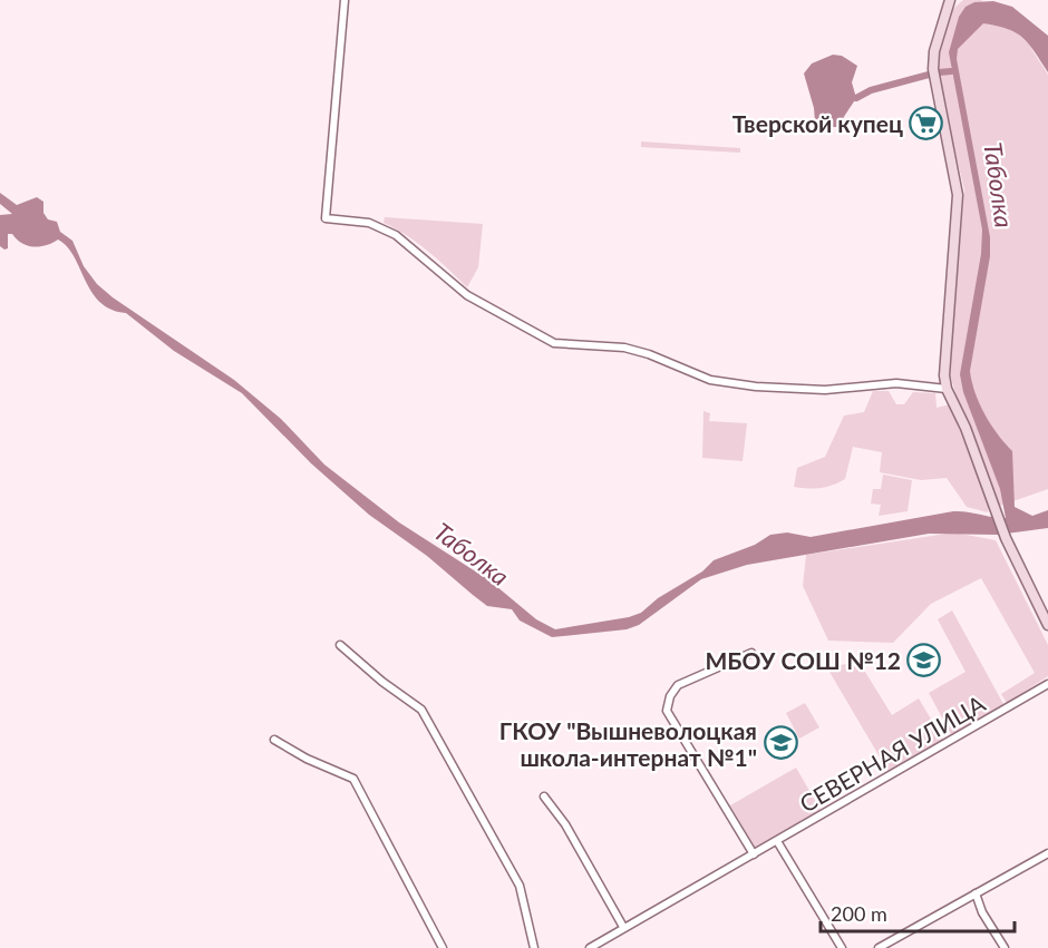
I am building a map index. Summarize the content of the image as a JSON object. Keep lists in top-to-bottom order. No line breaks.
{"streets":{"street":["СЕВЕРНАЯ УЛИЦА"]},"water":["Таболка"],"places":{"supermarket":["Тверской купец"],"school or university":["МБОУ СОШ №12","ГКОУ \"Вышневолоцкая школа-интернат №1\""]},"scale_bar":"200 m"}
